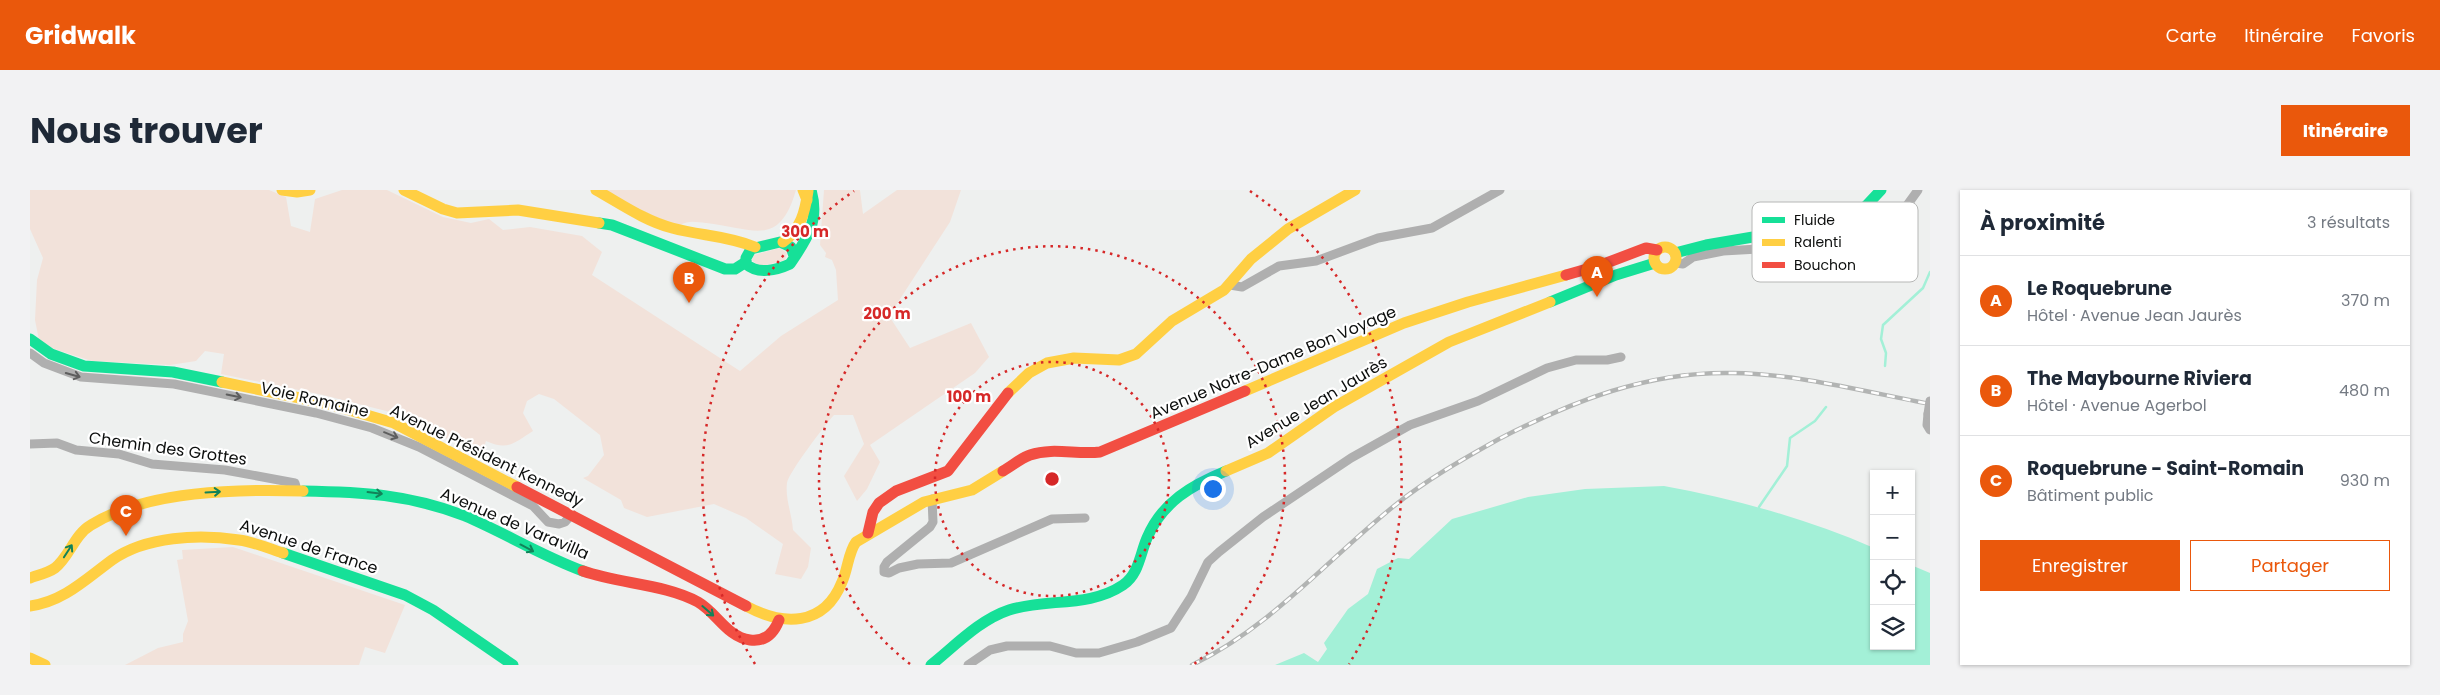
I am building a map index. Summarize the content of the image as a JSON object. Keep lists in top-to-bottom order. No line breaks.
{"streets":{"main road":["Avenue Notre-Dame Bon Voyage","Avenue Jean Jaurès","Avenue Président Kennedy","Avenue de Varavilla","Avenue de France"],"street":["Voie Romaine","Chemin des Grottes"]},"crossings":[["Avenue Notre-Dame Bon Voyage","Avenue Jean Jaurès"],["Avenue Notre-Dame Bon Voyage","Avenue Président Kennedy"],["Voie Romaine","Avenue Président Kennedy"],["Chemin des Grottes","Avenue de Varavilla"],["Avenue Président Kennedy","Avenue de Varavilla"]],"one_way":["Voie Romaine","Avenue de Varavilla"],"legend":["Fluide","Ralenti","Bouchon"],"page":{"header":"Gridwalk","nav":["Carte","Itinéraire","Favoris"],"title":"Nous trouver","buttons":["Itinéraire",["Enregistrer","Partager"]],"heading":["À proximité","3 résultats"],"list":[{"mark":"A","name":"Le Roquebrune","note":"Hôtel · Avenue Jean Jaurès","value":"370 m"},{"mark":"B","name":"The Maybourne Riviera","note":"Hôtel · Avenue Agerbol","value":"480 m"},{"mark":"C","name":"Roquebrune - Saint-Romain","note":"Bâtiment public","value":"930 m"}],"pins":["A","B","C"],"map_buttons":["+","−"]},"rings":["300 m","200 m","100 m"]}
